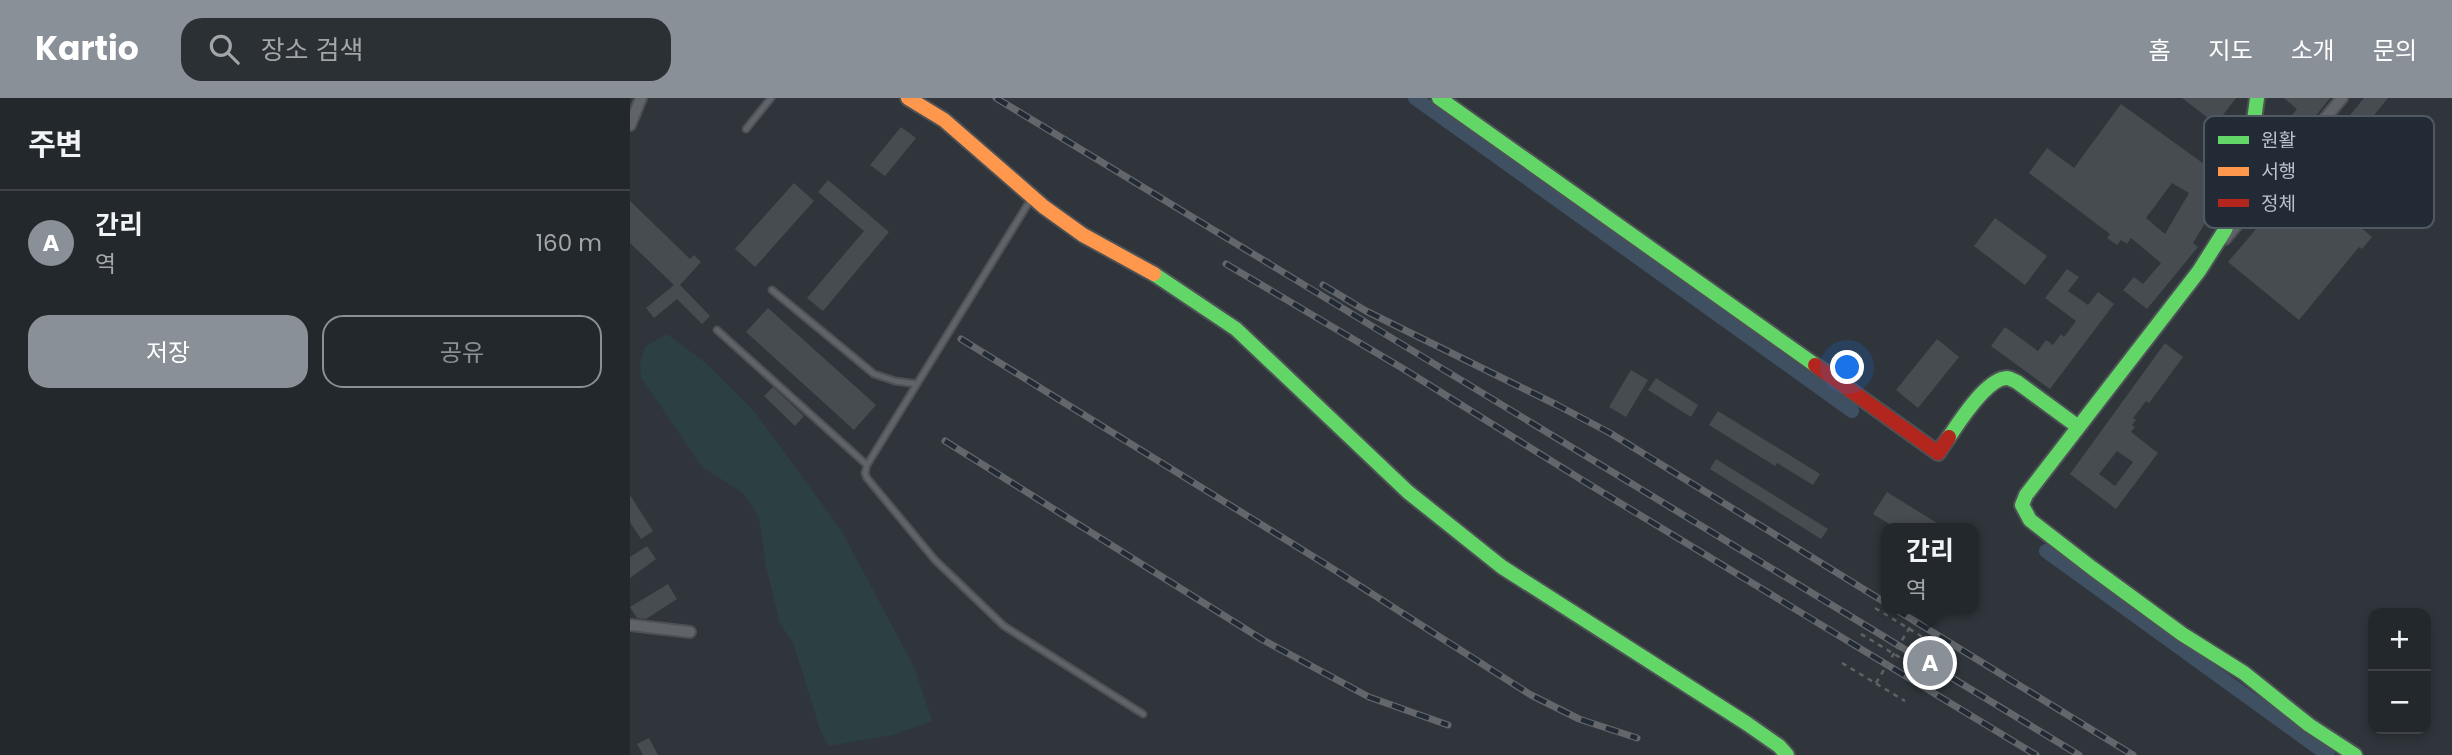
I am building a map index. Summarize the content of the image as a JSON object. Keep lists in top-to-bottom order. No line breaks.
{"legend":["원활","서행","정체"],"page":{"header":"Kartio","search":"장소 검색","nav":["홈","지도","소개","문의"],"heading":"주변","list":[{"mark":"A","name":"간리","note":"역","value":"160 m"}],"buttons":["저장","공유"],"popup":["간리","역"],"map_buttons":["+","−"],"pins":"A"}}
